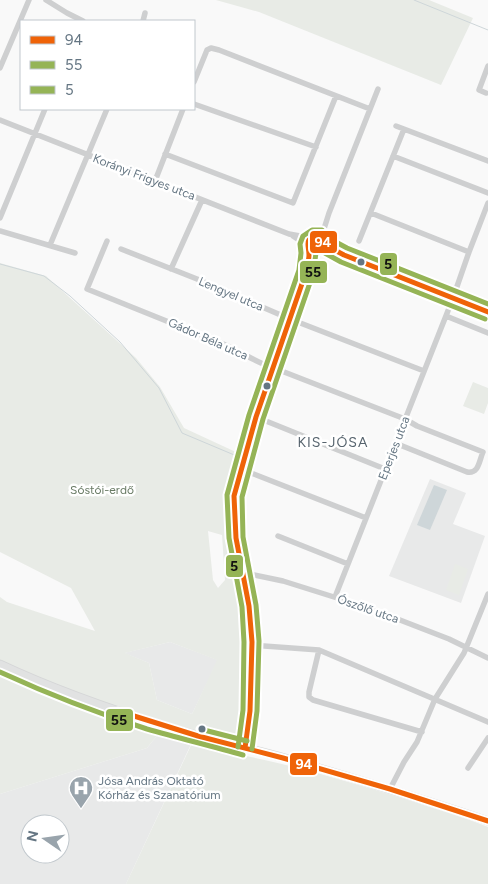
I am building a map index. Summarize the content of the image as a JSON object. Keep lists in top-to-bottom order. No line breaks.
{"streets":{"street":["Korányi Frigyes utca","Lengyel utca","Gádor Béla utca","Eperjes utca","Ószőlő utca"]},"crossings":[["Korányi Frigyes utca","Eperjes utca"],["Lengyel utca","Eperjes utca"],["Gádor Béla utca","Eperjes utca"],["Eperjes utca","Ószőlő utca"]],"districts":["KIS-JÓSA"],"parks":["Sóstói-erdő"],"places":{"hospital":["Jósa András Oktató Kórház és Szanatórium"]},"lines":["transit line 5","transit line 94","transit line 55"],"legend":["94","55","5"],"north":"left"}
